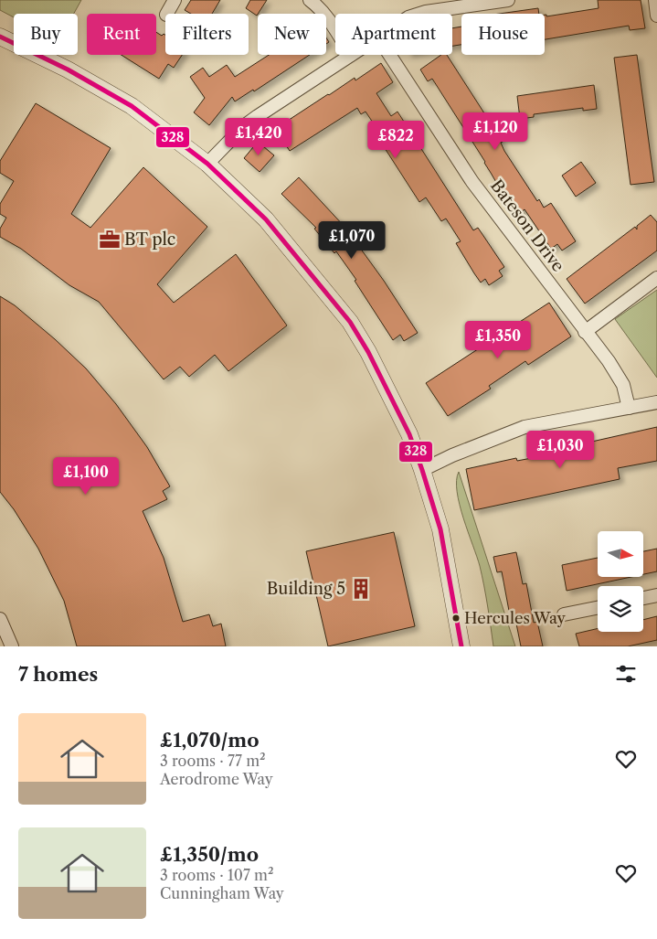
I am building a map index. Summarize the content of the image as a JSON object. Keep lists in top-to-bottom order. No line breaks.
{"streets":{"street":["Bateson Drive"]},"places":{"office":["BT plc"],"building":["Building 5"],"other":["Hercules Way"]},"lines":["transit line 328"],"north":"right","page":{"chip":["Buy","Rent","Filters","New","Apartment","House"],"price":["£1,120","£1,420","£822","£1,070","£1,350","£1,030","£1,100"],"heading":"7 homes","list":[{"name":"£1,070/mo","note":"3 rooms · 77 m² · Aerodrome Way"},{"name":"£1,350/mo","note":"3 rooms · 107 m² · Cunningham Way"}]}}
